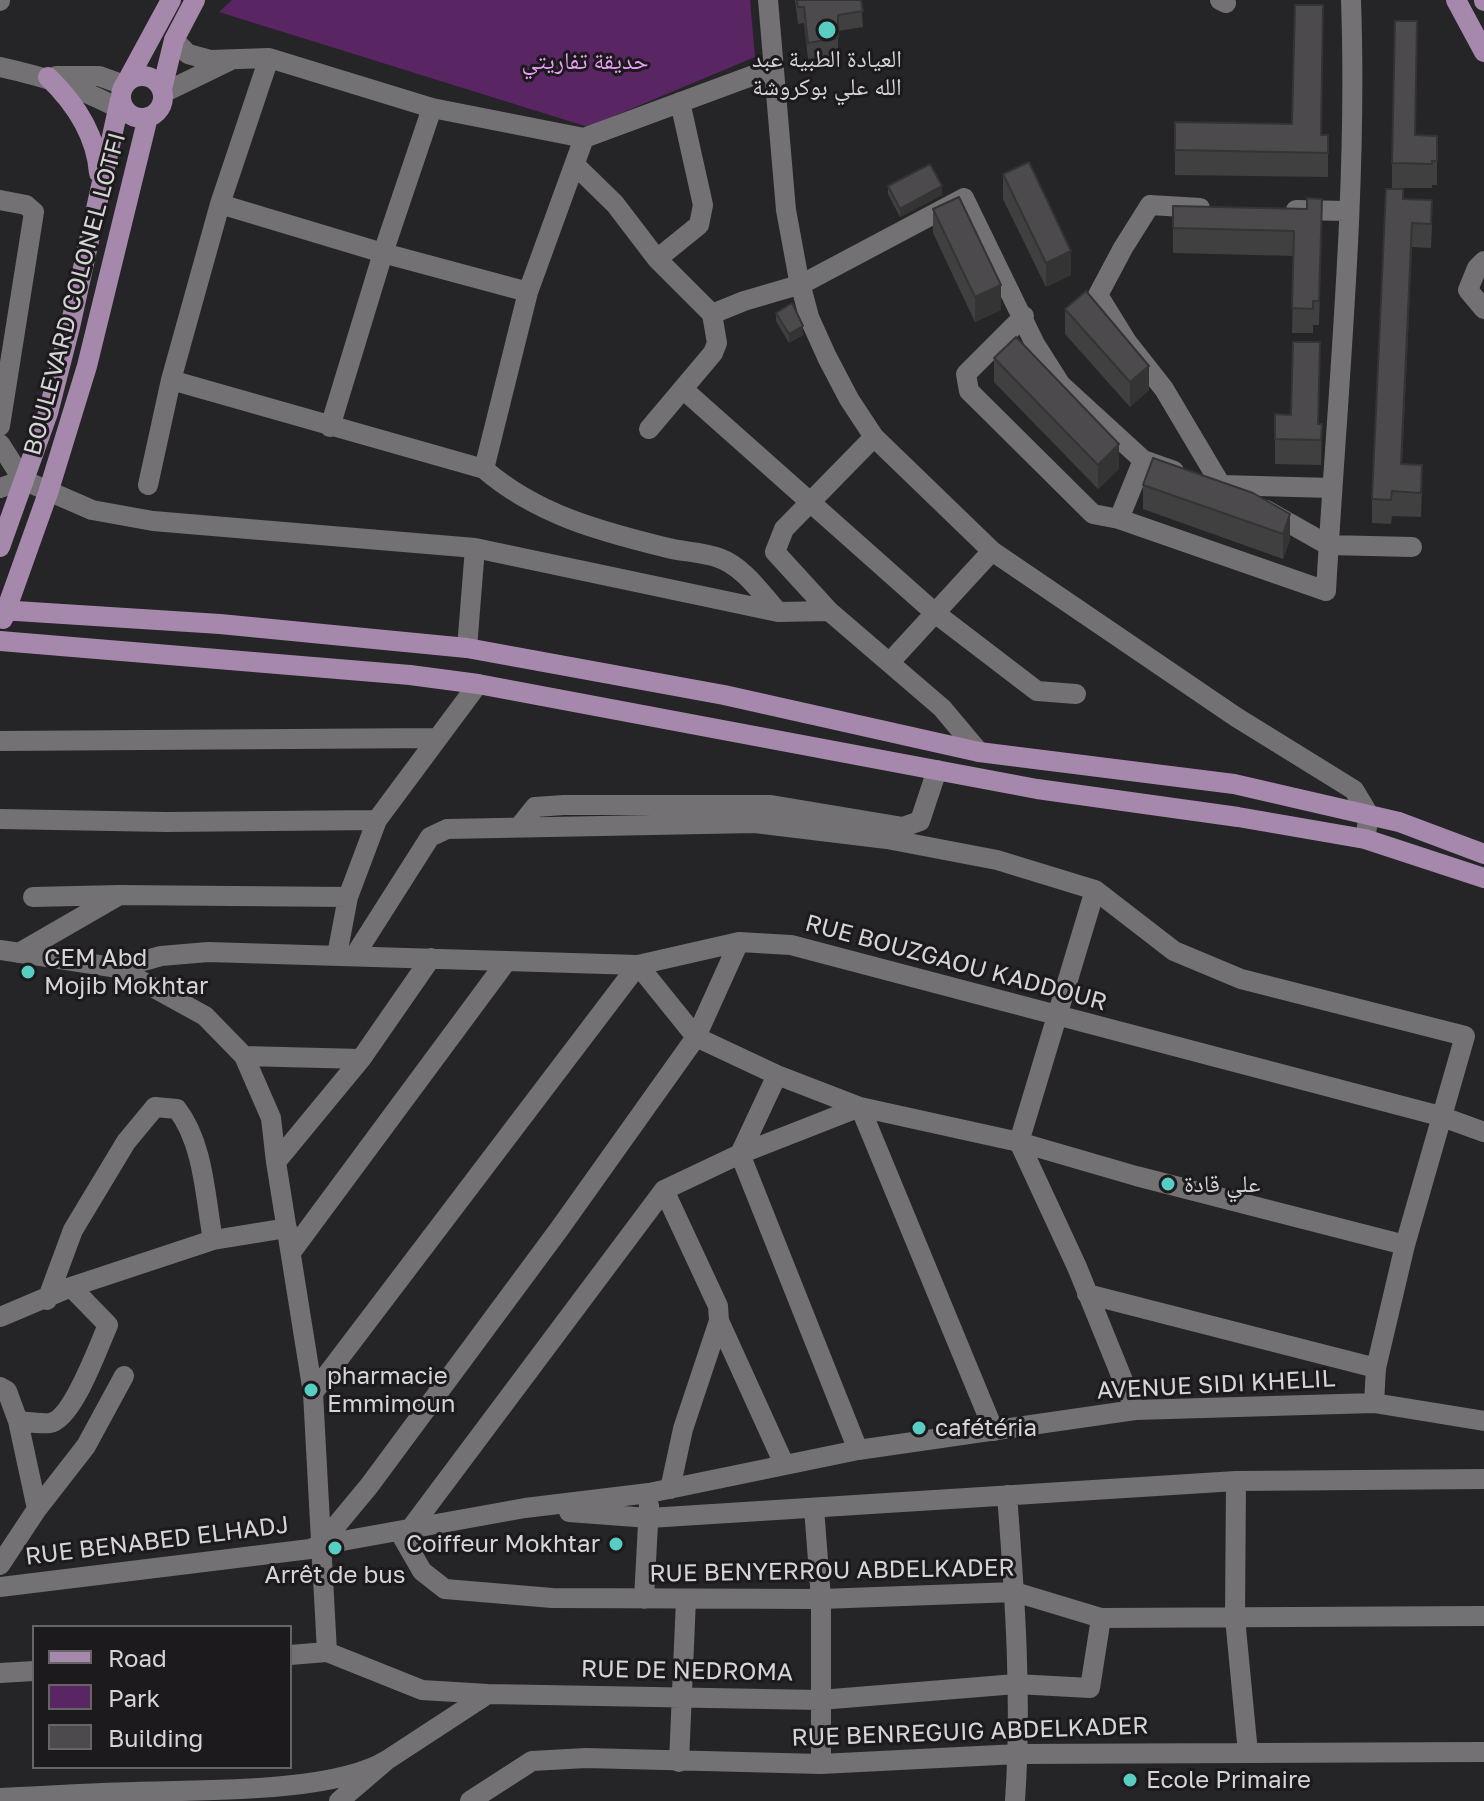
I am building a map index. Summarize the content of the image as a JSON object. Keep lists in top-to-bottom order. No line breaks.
{"streets":{"main road":["BOULEVARD COLONEL LOTFI"],"street":["RUE BOUZGAOU KADDOUR","AVENUE SIDI KHELIL","RUE BENABED ELHADJ","RUE BENYERROU ABDELKADER","RUE DE NEDROMA","RUE BENREGUIG ABDELKADER"]},"crossings":[["AVENUE SIDI KHELIL","RUE BENABED ELHADJ"],["AVENUE SIDI KHELIL","RUE BENYERROU ABDELKADER"],["RUE BENYERROU ABDELKADER","RUE DE NEDROMA"]],"parks":["حديقة تفاريتي"],"places":["العيادة الطبية عبد الله علي بوكروشة","CEM Abd Mojib Mokhtar","علي قادة","pharmacie Emmimoun","cafétéria","Coiffeur Mokhtar","Arrêt de bus","Ecole Primaire"],"legend":["Road","Park","Building"]}
